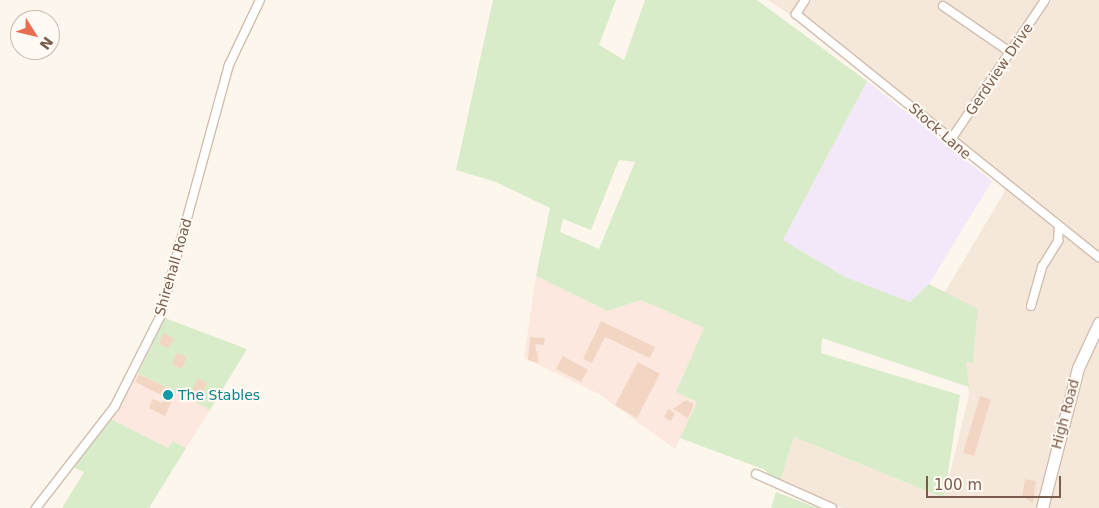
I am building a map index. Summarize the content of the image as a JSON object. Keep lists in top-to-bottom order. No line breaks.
{"streets":{"main road":["High Road"],"street":["Gerdview Drive","Stock Lane","Shirehall Road"]},"crossings":[["Gerdview Drive","Stock Lane"]],"places":["The Stables"],"scale_bar":"100 m","north":"bottom right"}
